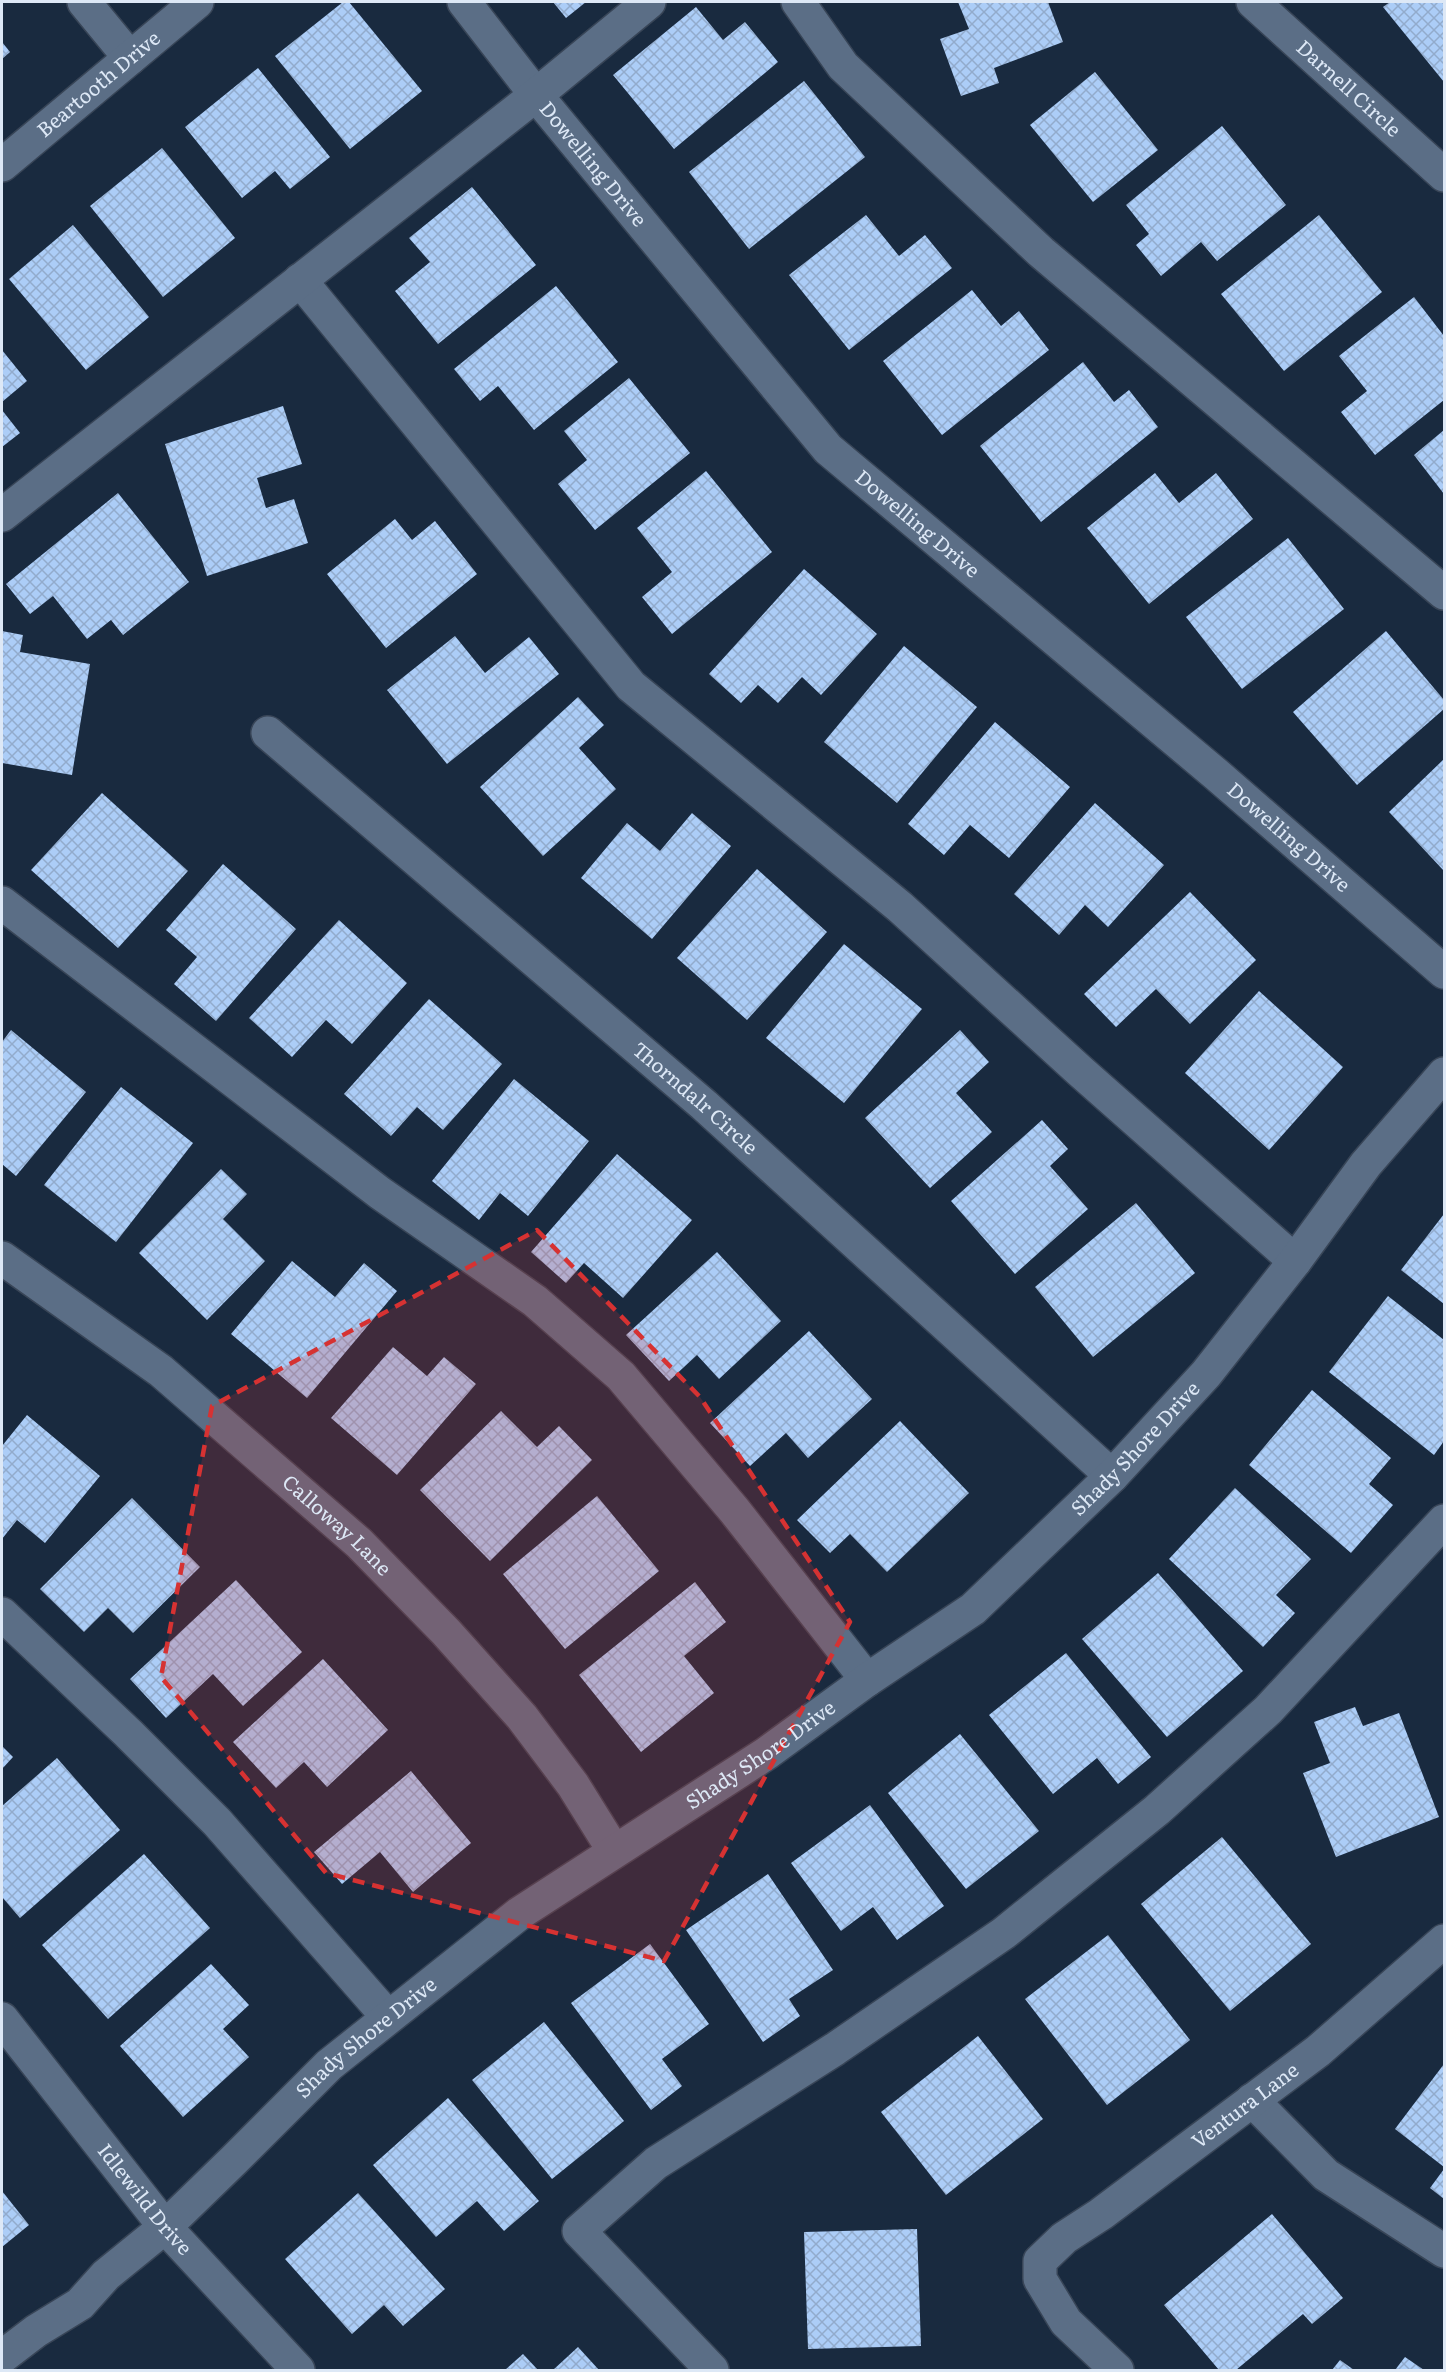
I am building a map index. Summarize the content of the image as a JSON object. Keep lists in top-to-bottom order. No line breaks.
{"streets":{"street":["Beartooth Drive","Darnell Circle","Dowelling Drive","Thorndalr Circle","Shady Shore Drive","Calloway Lane","Ventura Lane","Idlewild Drive"]},"crossings":[["Thorndalr Circle","Shady Shore Drive"],["Shady Shore Drive","Calloway Lane"],["Shady Shore Drive","Idlewild Drive"]]}
